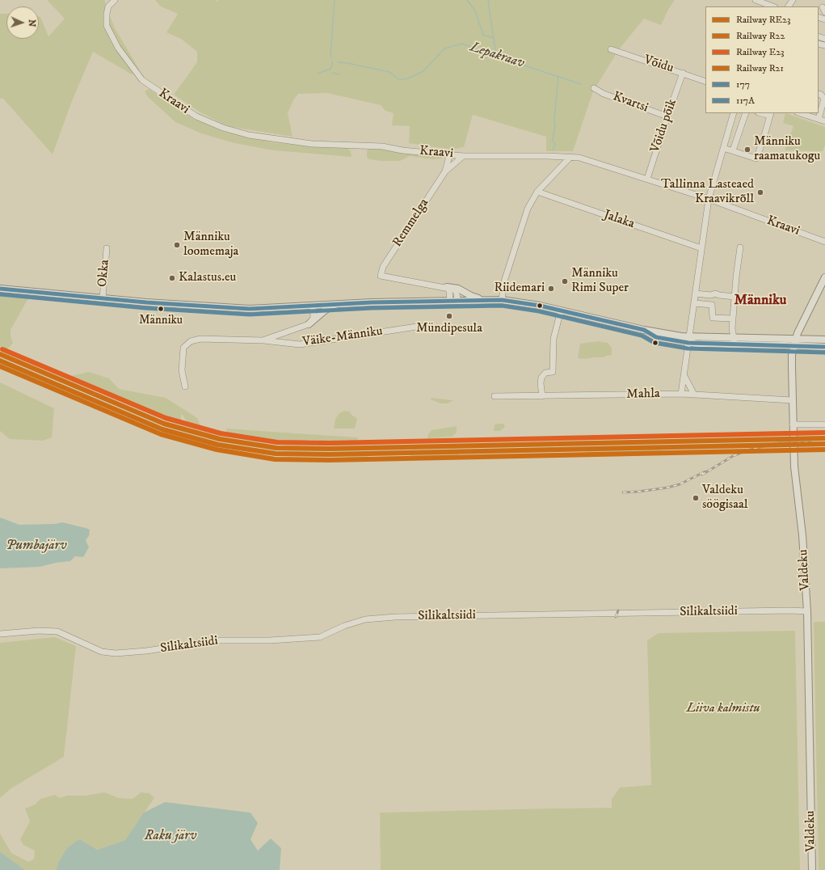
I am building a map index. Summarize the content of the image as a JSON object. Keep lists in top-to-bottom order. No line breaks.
{"streets":{"street":["Võidu","Kraavi","Kvartsi","Võidu põik","Jalaka","Remmelga","Okka","Väike-Männiku","Mahla","Valdeku","Silikaltsiidi"]},"crossings":[["Võidu","Võidu põik"],["Kraavi","Võidu põik"],["Kraavi","Remmelga"],["Kvartsi","Võidu põik"],["Mahla","Valdeku"],["Valdeku","Silikaltsiidi"]],"districts":["Männiku"],"water":["Lepakraav","Pumbajärv","Raku järv"],"parks":["Liiva kalmistu"],"places":["Männiku raamatukogu","Tallinna Lasteaed Kraavikrõll","Männiku loomemaja","Kalastus.eu","Männiku Rimi Super","Riidemari","Männiku","Mündipesula","Valdeku söögisaal"],"lines":["transit line 177","transit line 117A","rail line E23","rail line RE23","rail line R22","rail line R21"],"legend":["Railway RE23","Railway R22","Railway E23","Railway R21","177","117A"],"north":"right"}
